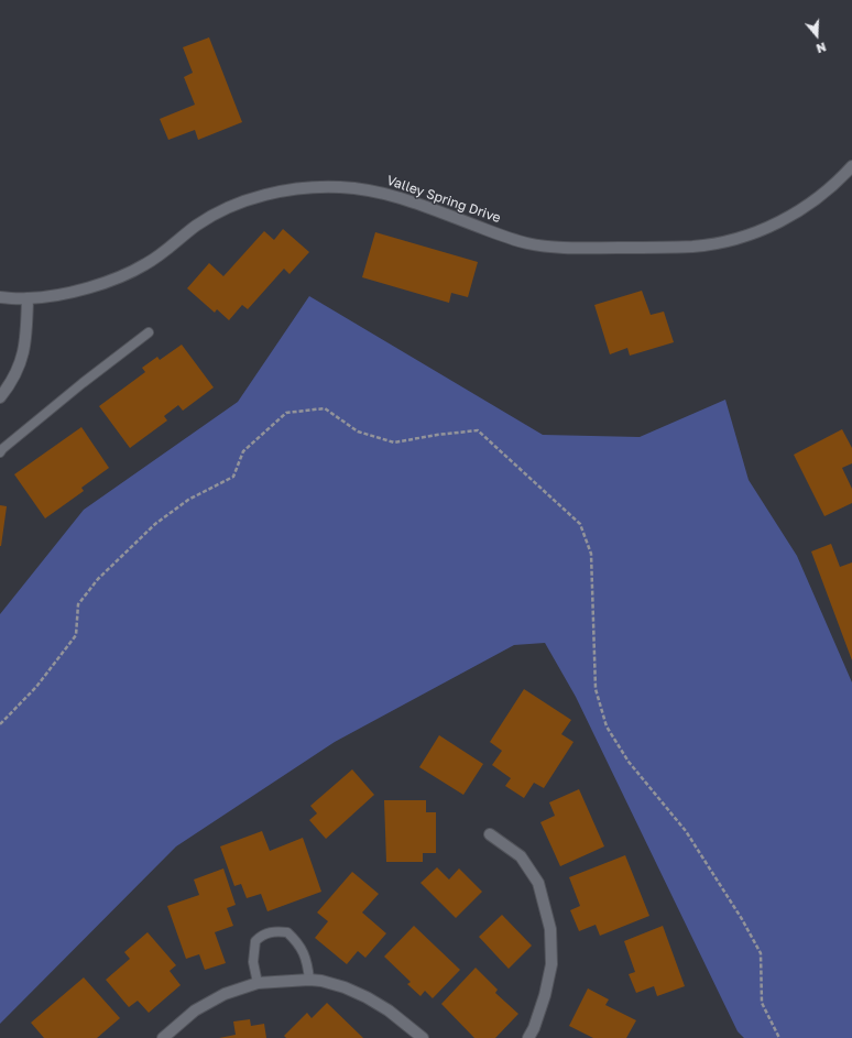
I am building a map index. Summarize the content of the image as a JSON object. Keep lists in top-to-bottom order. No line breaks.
{"streets":{"street":["Valley Spring Drive"]},"north":"bottom"}
